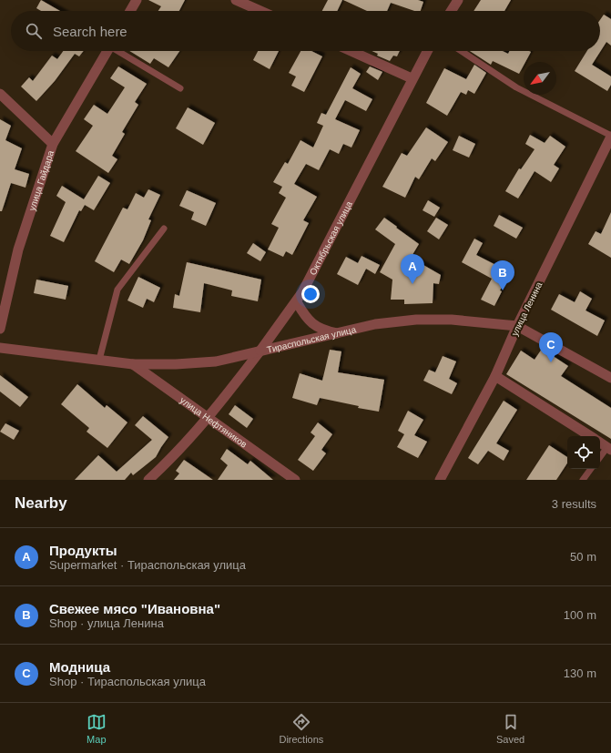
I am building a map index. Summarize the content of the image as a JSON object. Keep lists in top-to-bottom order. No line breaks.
{"streets":{"street":["улица Гайдара","Октябрьская улица","улица Ленина","Тираспольская улица","улица Нефтяников"]},"crossings":[["Октябрьская улица","Тираспольская улица"],["Октябрьская улица","улица Нефтяников"],["улица Ленина","Тираспольская улица"],["Тираспольская улица","улица Нефтяников"]],"north":"bottom left","page":{"search":"Search here","pins":["A","B","C"],"heading":["Nearby","3 results"],"list":[{"mark":"A","name":"Продукты","note":"Supermarket · Тираспольская улица","value":"50 m"},{"mark":"B","name":"Свежее мясо \"Ивановна\"","note":"Shop · улица Ленина","value":"100 m"},{"mark":"C","name":"Модница","note":"Shop · Тираспольская улица","value":"130 m"}],"nav":["Map","Directions","Saved"]}}
